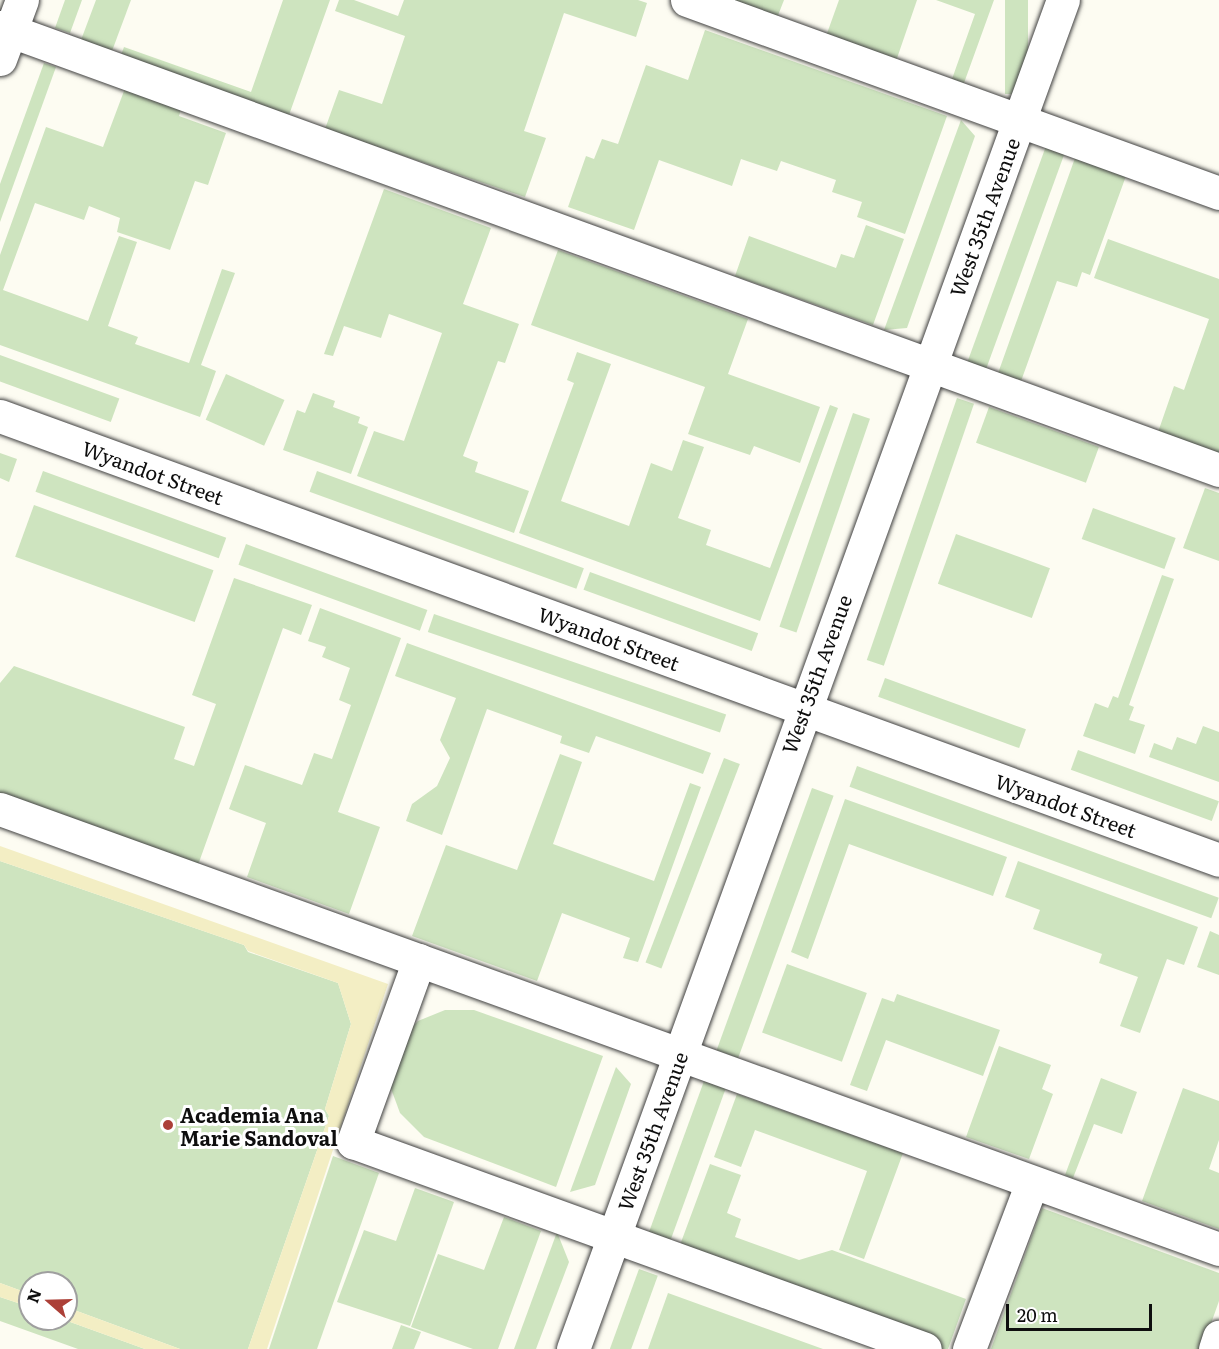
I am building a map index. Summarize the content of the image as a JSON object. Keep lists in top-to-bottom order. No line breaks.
{"streets":{"street":["West 35th Avenue","Wyandot Street"]},"crossings":[["West 35th Avenue","Wyandot Street"]],"places":["Academia Ana Marie Sandoval"],"scale_bar":"20 m","north":"left"}
